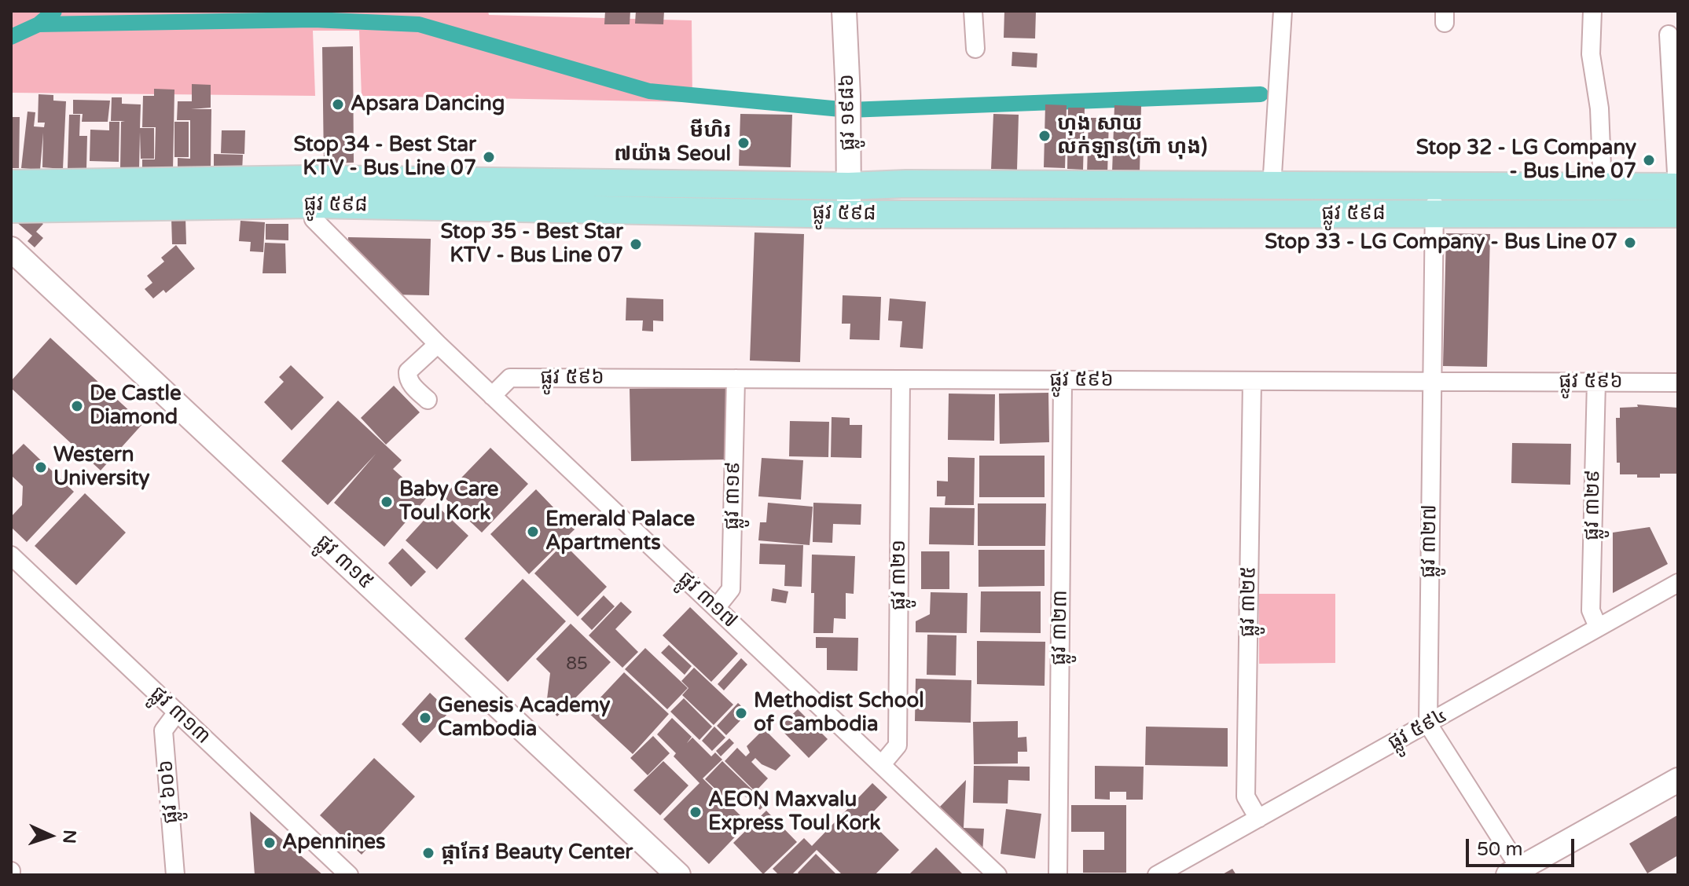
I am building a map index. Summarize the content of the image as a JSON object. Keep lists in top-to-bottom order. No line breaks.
{"streets":{"main road":["ផ្លូវ ៥៩៨"],"street":["ផ្លូវ ១៩៨៦","ផ្លូវ ៥៩៦","ផ្លូវ ៣១៩","ផ្លូវ ៣២៩","ផ្លូវ ៣២៧","ផ្លូវ ៣១៥","ផ្លូវ ៣២១","ផ្លូវ ៣១៧","ផ្លូវ ៣២៥","ផ្លូវ ៣២៣","ផ្លូវ ៣១៣","ផ្លូវ ៥៩៤","ផ្លូវ ៦០៦"]},"crossings":[["ផ្លូវ ១៩៨៦","ផ្លូវ ៥៩៨"],["ផ្លូវ ៥៩៨","ផ្លូវ ៣២៧"],["ផ្លូវ ៥៩៨","ផ្លូវ ៣១៧"],["ផ្លូវ ៥៩៦","ផ្លូវ ៣១៩"],["ផ្លូវ ៥៩៦","ផ្លូវ ៣២៩"],["ផ្លូវ ៥៩៦","ផ្លូវ ៣២៧"],["ផ្លូវ ៥៩៦","ផ្លូវ ៣២១"],["ផ្លូវ ៥៩៦","ផ្លូវ ៣១៧"],["ផ្លូវ ៥៩៦","ផ្លូវ ៣២៥"],["ផ្លូវ ៥៩៦","ផ្លូវ ៣២៣"],["ផ្លូវ ៣១៩","ផ្លូវ ៣១៧"],["ផ្លូវ ៣២៩","ផ្លូវ ៥៩៤"],["ផ្លូវ ៣២៧","ផ្លូវ ៥៩៤"],["ផ្លូវ ៣២១","ផ្លូវ ៣១៧"],["ផ្លូវ ៣២៥","ផ្លូវ ៥៩៤"],["ផ្លូវ ៣១៣","ផ្លូវ ៦០៦"]],"places":["Apsara Dancing","ហុង សាយ លក់ឡាន(ហ៊ា ហុង)","មីហិរ ៧យ៉ាង Seoul","Stop 34 - Best Star KTV - Bus Line 07","Stop 32 - LG Company - Bus Line 07","Stop 33 - LG Company - Bus Line 07","Stop 35 - Best Star KTV - Bus Line 07","De Castle Diamond","Western University","Baby Care Toul Kork","Emerald Palace Apartments","Methodist School of Cambodia","Genesis Academy Cambodia","AEON Maxvalu Express Toul Kork","Apennines","ផ្កាកែវ Beauty Center"],"house_numbers":["85"],"scale_bar":"50 m","north":"right"}
